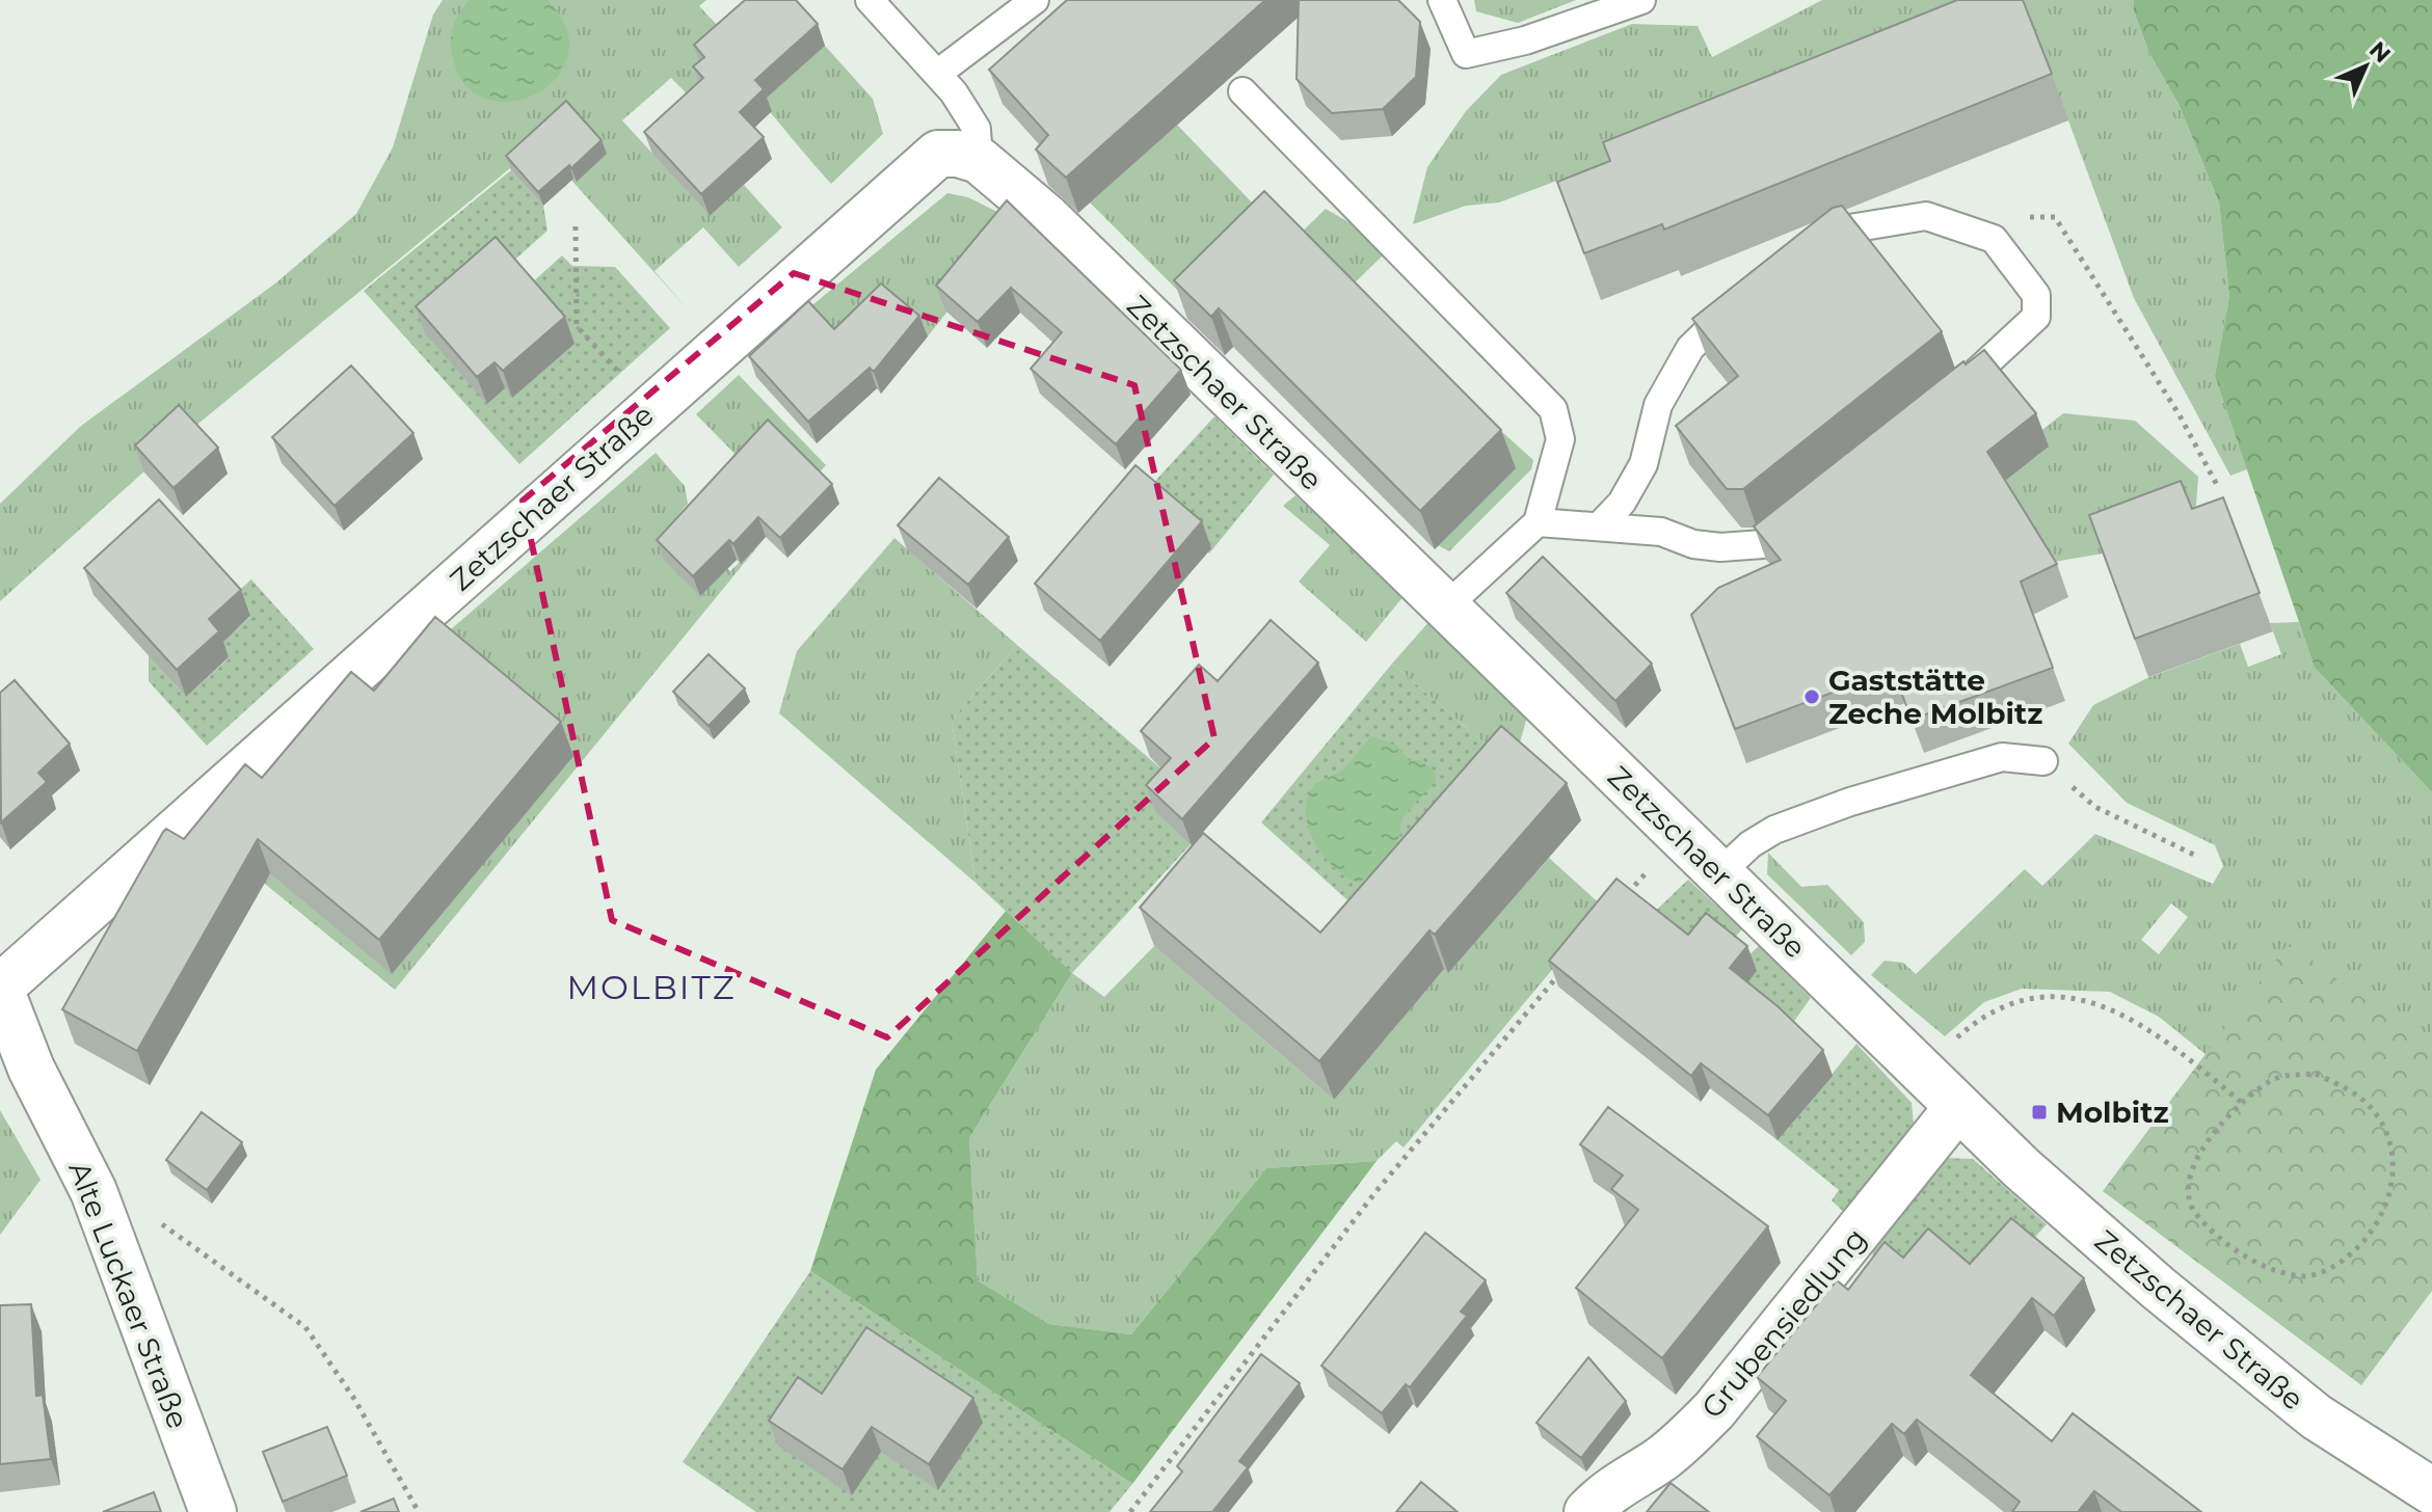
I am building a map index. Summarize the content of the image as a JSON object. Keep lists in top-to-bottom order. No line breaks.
{"streets":{"street":["Zetzschaer Straße","Alte Luckaer Straße","Grubensiedlung"]},"crossings":[["Zetzschaer Straße","Alte Luckaer Straße"],["Zetzschaer Straße","Grubensiedlung"]],"districts":["MOLBITZ"],"places":{"other":["Gaststätte Zeche Molbitz"],"transit":["Molbitz"]},"north":"top right"}
